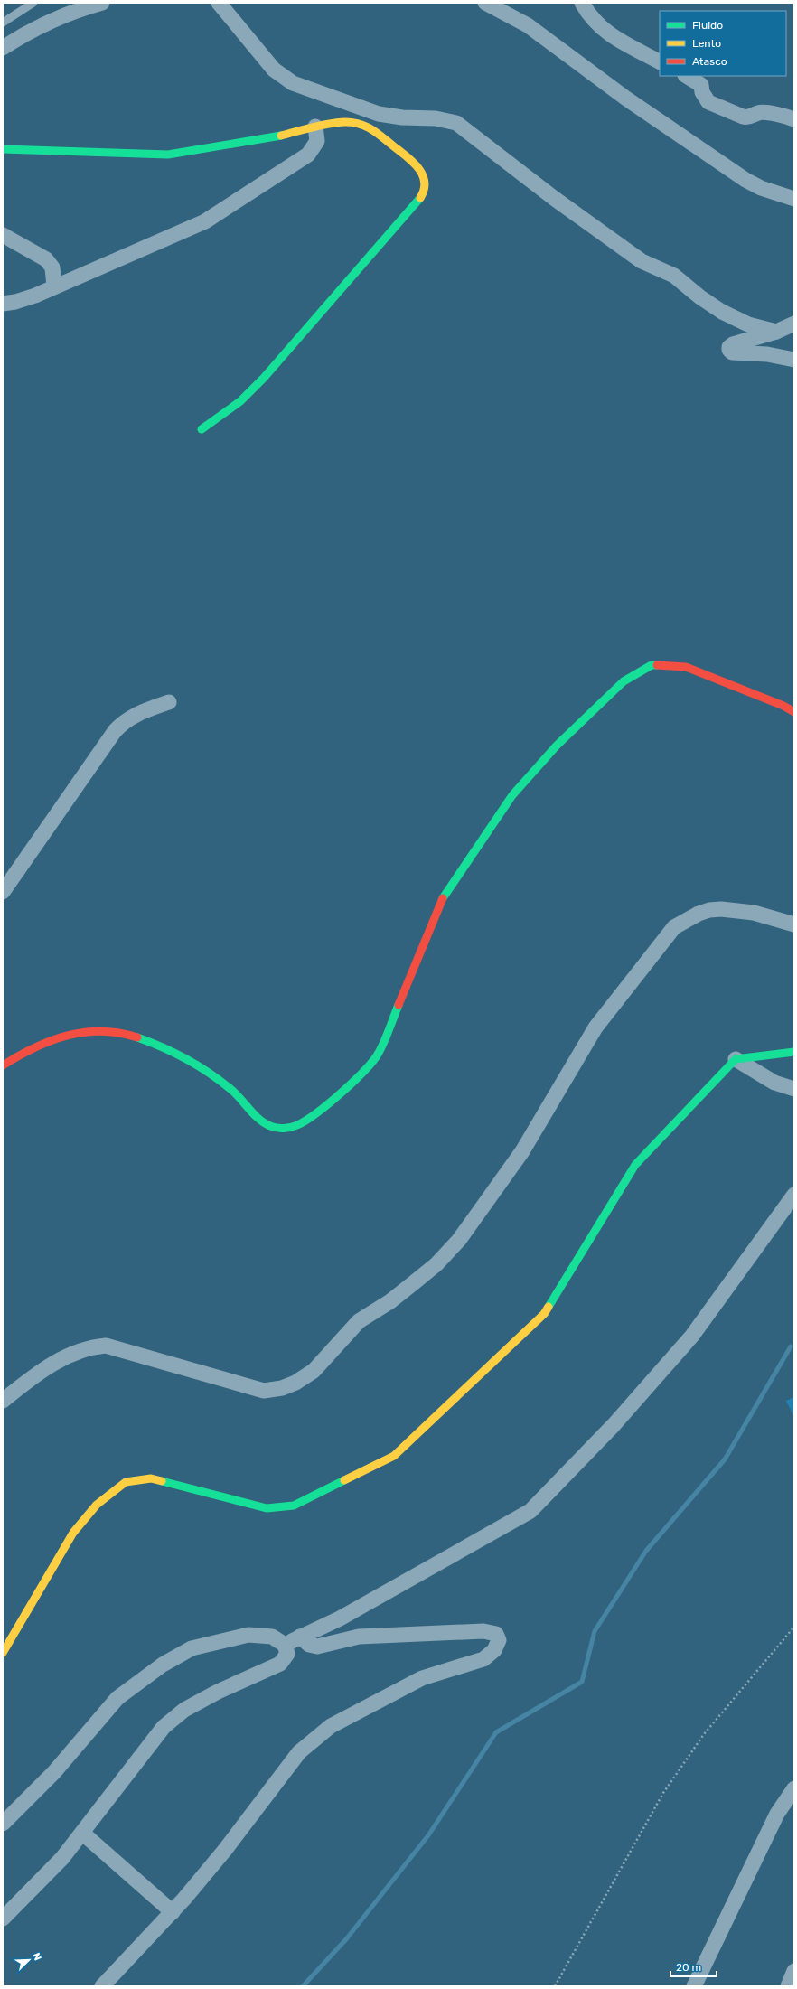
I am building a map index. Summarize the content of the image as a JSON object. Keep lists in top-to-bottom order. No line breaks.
{"legend":["Fluido","Lento","Atasco"],"scale_bar":"20 m","north":"top right"}
